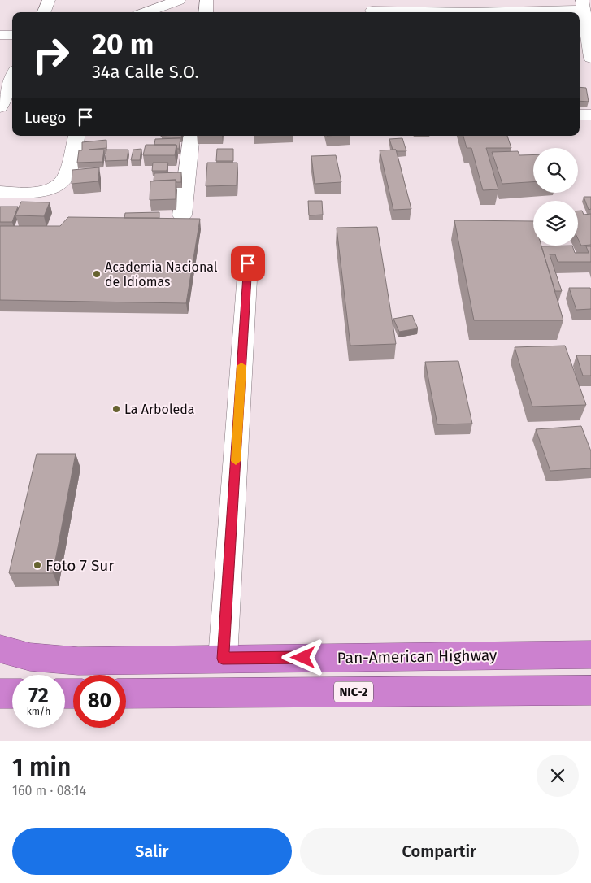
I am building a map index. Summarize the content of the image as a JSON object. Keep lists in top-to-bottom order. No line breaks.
{"streets":{"highway":["Pan-American Highway","NIC-2"]},"places":["Academia Nacional de Idiomas","La Arboleda","Foto 7 Sur"],"page":{"turn":["20 m","34a Calle S.O."],"then":"Luego","speed":"72 km/h","limit":"80","heading":["1 min","160 m · 08:14"],"buttons":["Salir","Compartir"]}}
